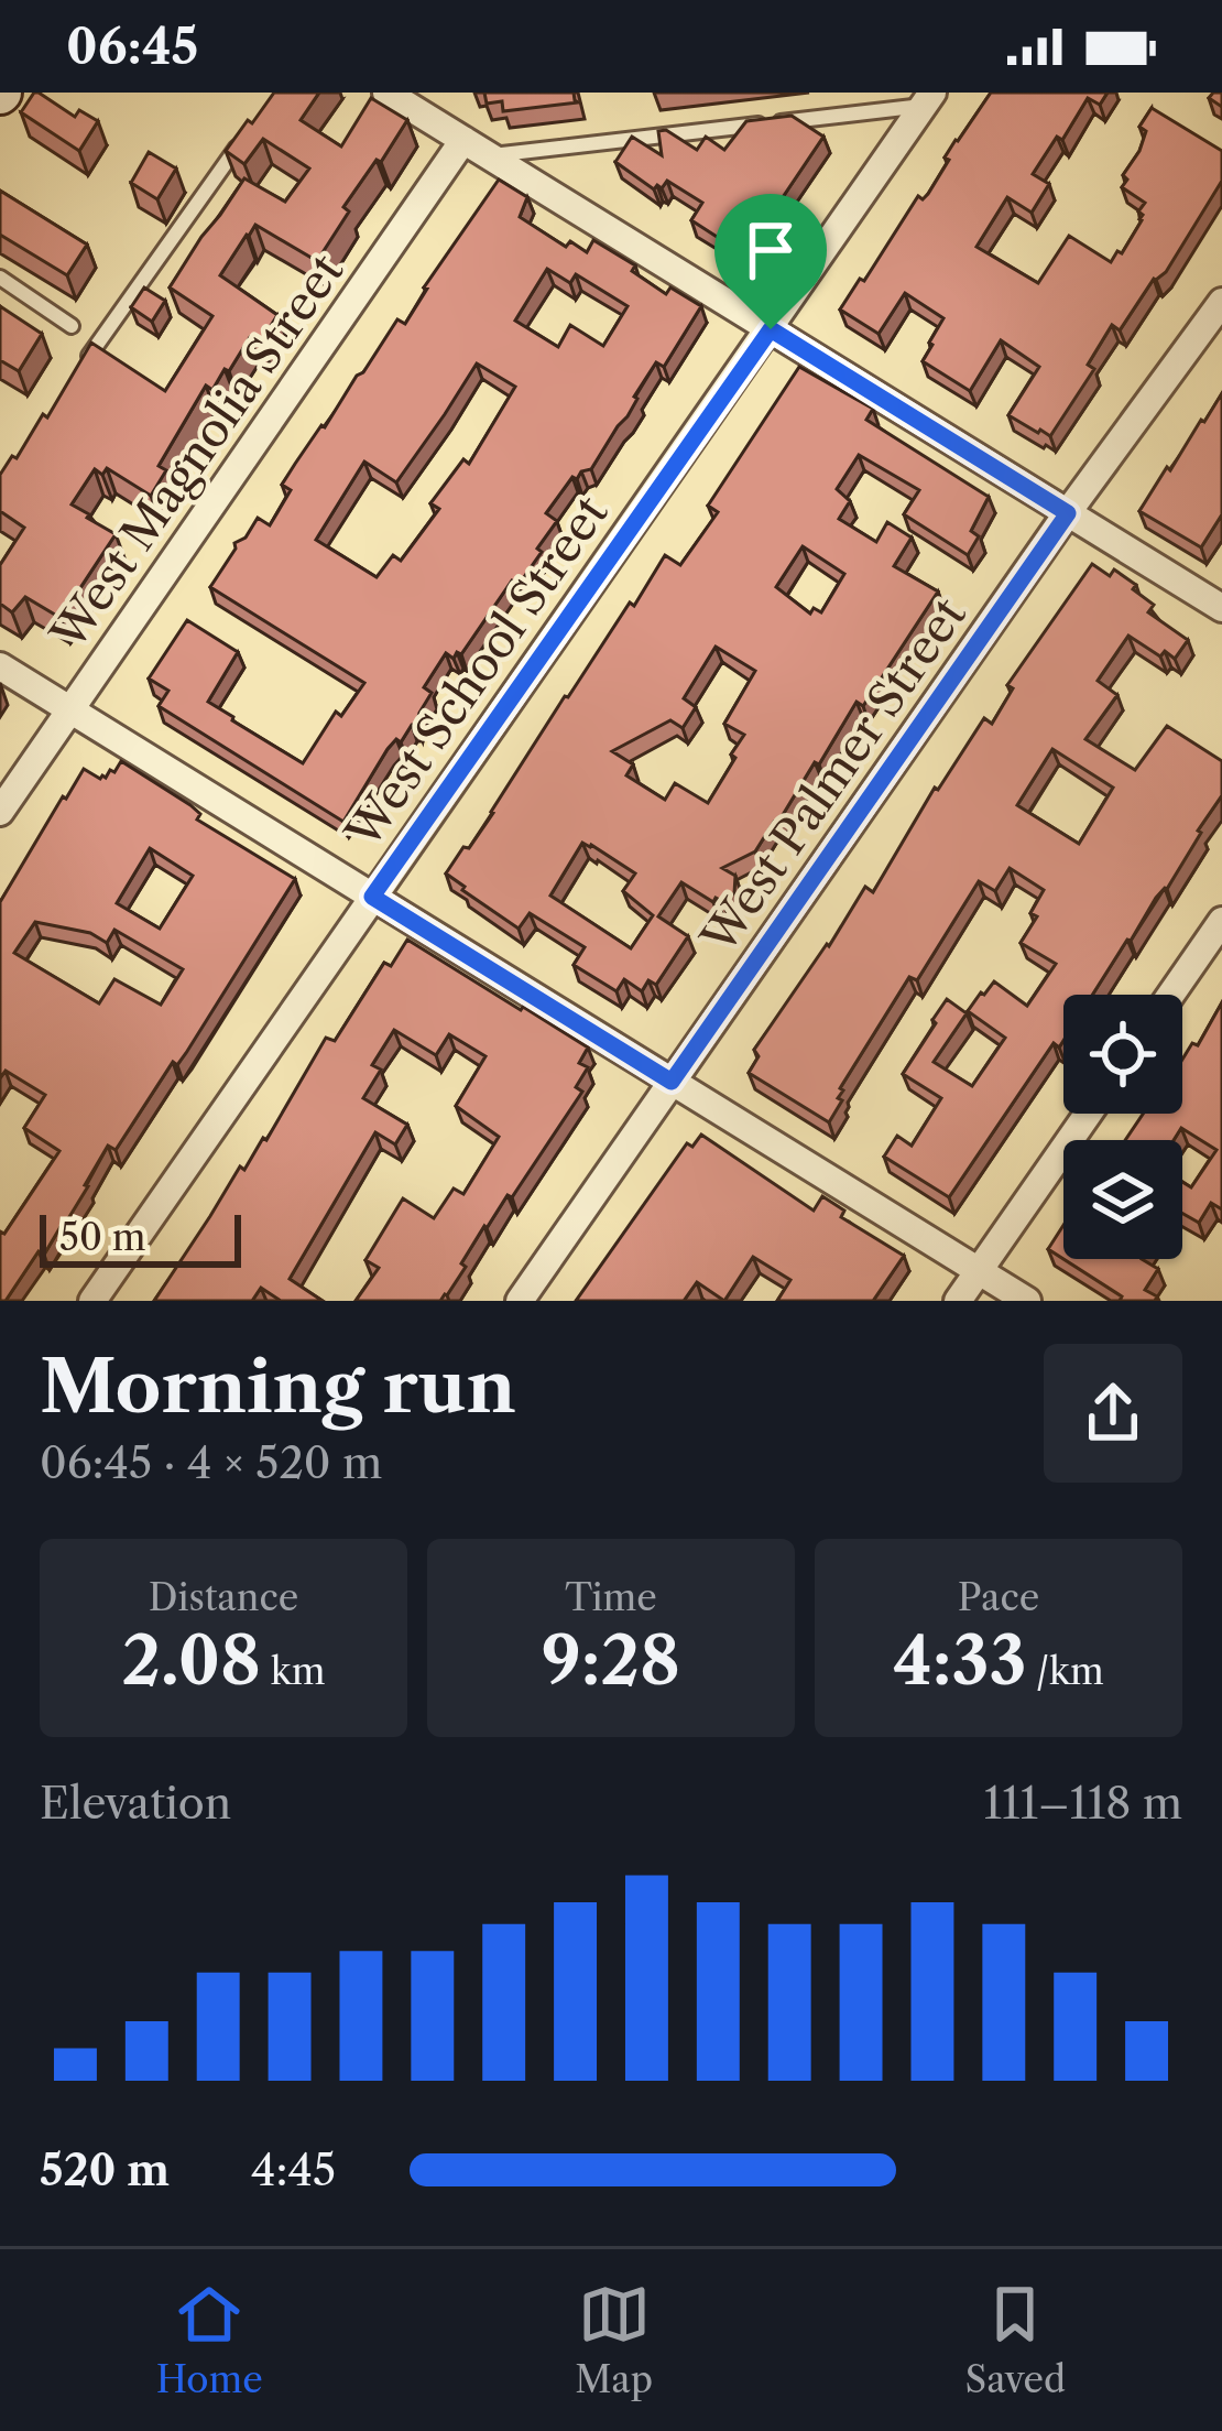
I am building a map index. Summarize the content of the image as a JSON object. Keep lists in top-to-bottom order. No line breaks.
{"streets":{"street":["West Magnolia Street","West School Street","West Palmer Street"]},"scale_bar":"50 m","page":{"status":"06:45","scale":"50 m","heading":["Morning run","06:45 · 4 × 520 m"],"stats":[["Distance","2.08 km"],["Time","9:28"],["Pace","4:33 /km"]],"chart":["Elevation","111–118 m"],"list":[{"name":"520 m","note":"4:45"}],"tabs":["Home","Map","Saved"]}}
